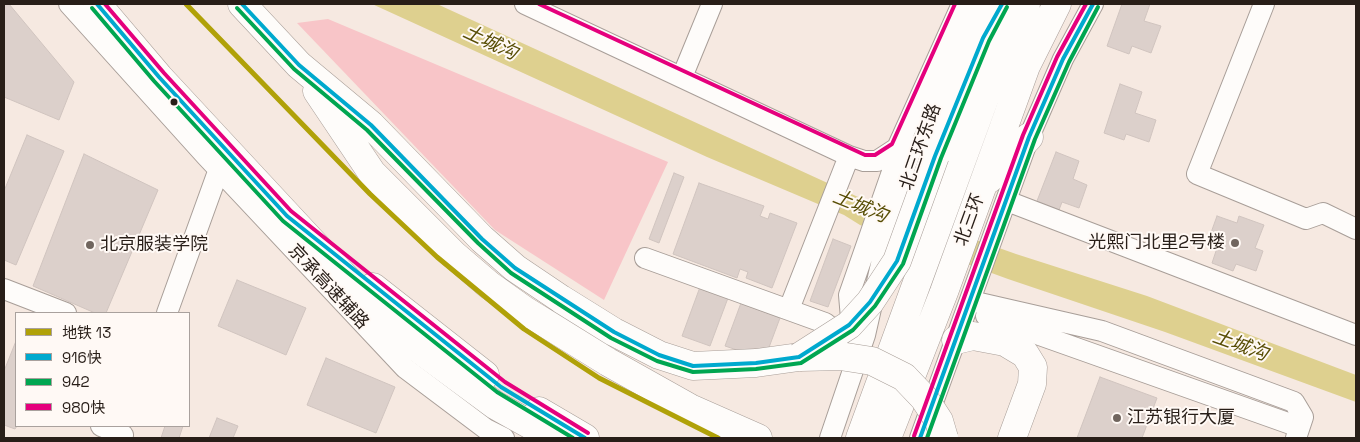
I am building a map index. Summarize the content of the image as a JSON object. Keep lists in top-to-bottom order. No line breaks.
{"streets":{"highway":["北三环"],"street":["北三环东路","京承高速辅路"]},"water":["土城沟"],"places":["光熙门北里2号楼","北京服装学院","江苏银行大厦"],"lines":["metro line 13","transit line 916快","transit line 980快","transit line 942"],"legend":["地铁 13","916快","942","980快"]}
